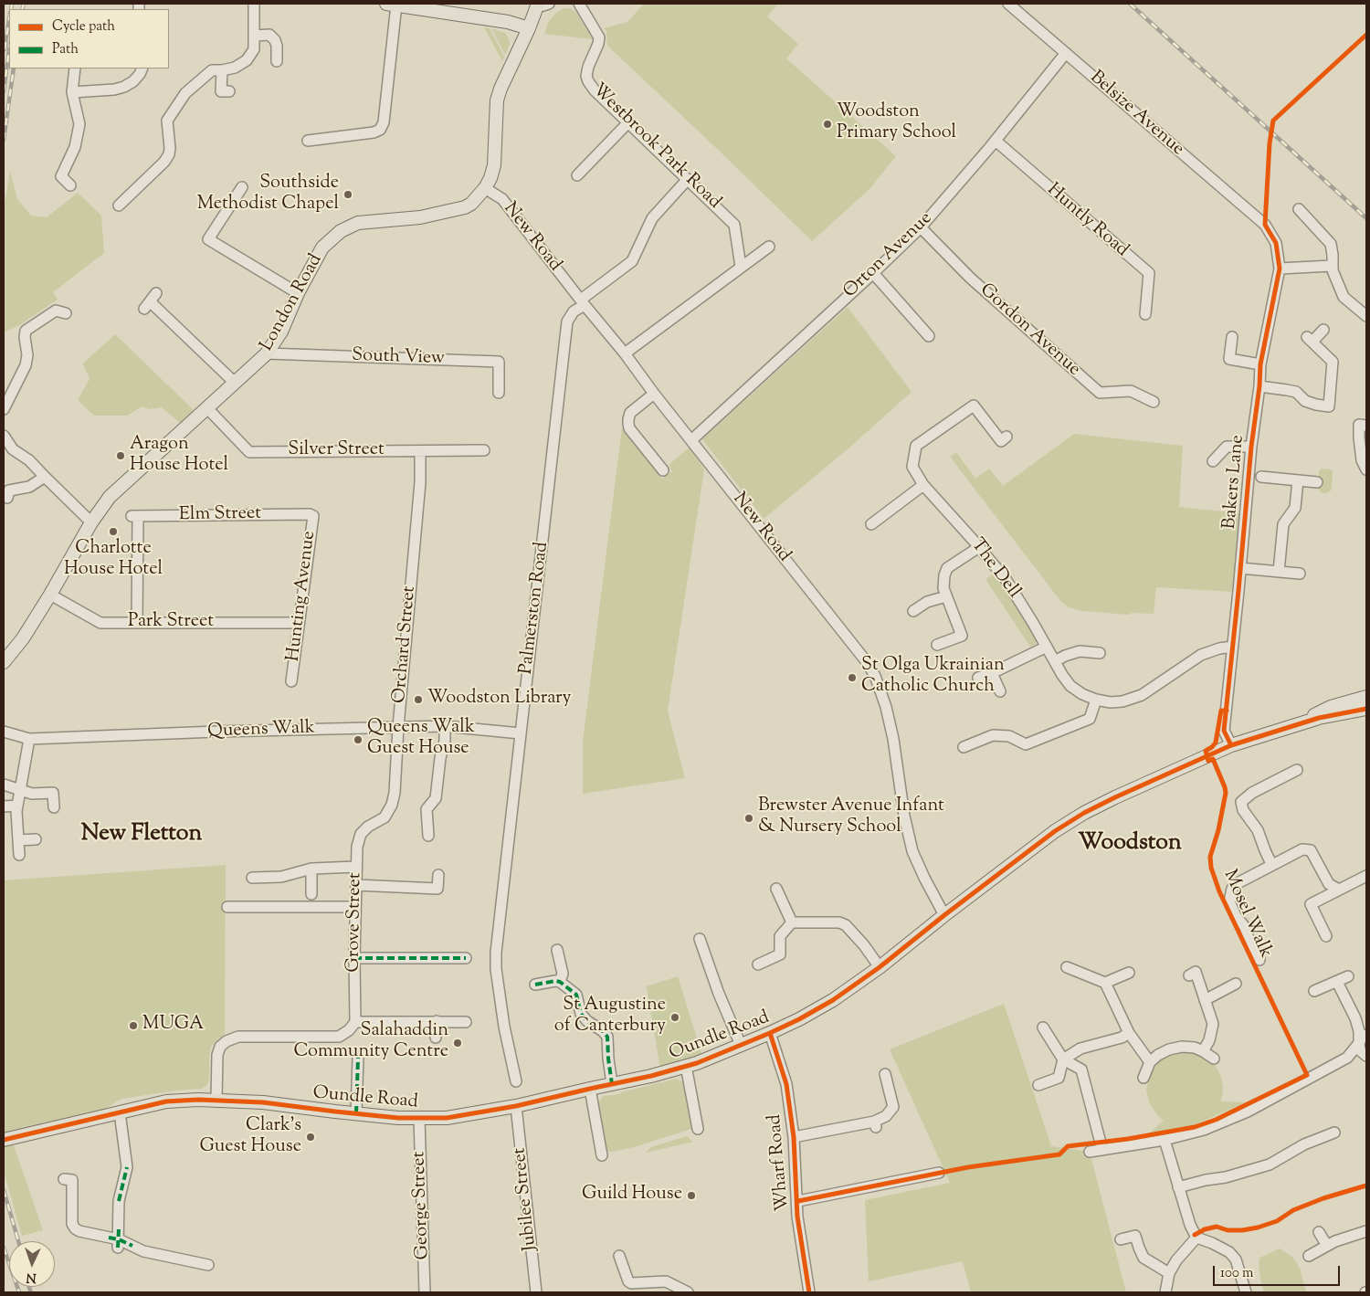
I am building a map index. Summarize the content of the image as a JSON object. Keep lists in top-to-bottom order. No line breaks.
{"streets":{"main road":["London Road","Oundle Road"],"street":["Belsize Avenue","Westbrook Park Road","Huntly Road","New Road","Orton Avenue","Gordon Avenue","South View","Silver Street","Bakers Lane","Elm Street","The Dell","Hunting Avenue","Palmerston Road","Park Street","Orchard Street","Queens Walk","Grove Street","Wharf Road","Jubilee Street","George Street"],"cycle path":["Mosel Walk"]},"crossings":[["Belsize Avenue","Orton Avenue"],["Belsize Avenue","Bakers Lane"],["Westbrook Park Road","Palmerston Road"],["Huntly Road","Orton Avenue"],["New Road","Orton Avenue"],["New Road","London Road"],["New Road","Palmerston Road"],["New Road","Oundle Road"],["Orton Avenue","Gordon Avenue"],["London Road","South View"],["London Road","Silver Street"],["London Road","Park Street"],["Silver Street","Orchard Street"],["Bakers Lane","The Dell"],["Bakers Lane","Oundle Road"],["Elm Street","Hunting Avenue"],["Elm Street","Park Street"],["Hunting Avenue","Park Street"],["Palmerston Road","Queens Walk"],["Orchard Street","Queens Walk"],["Orchard Street","Grove Street"],["Oundle Road","Wharf Road"],["Oundle Road","Jubilee Street"],["Oundle Road","George Street"]],"districts":["New Fletton","Woodston"],"places":["Woodston Primary School","Southside Methodist Chapel","Aragon House Hotel","Charlotte House Hotel","St Olga Ukrainian Catholic Church","Woodston Library","Queens Walk Guest House","Brewster Avenue Infant & Nursery School","St Augustine of Canterbury","MUGA","Salahaddin Community Centre","Clark's Guest House","Guild House"],"legend":["Cycle path","Path"],"scale_bar":"100 m","north":"bottom"}
